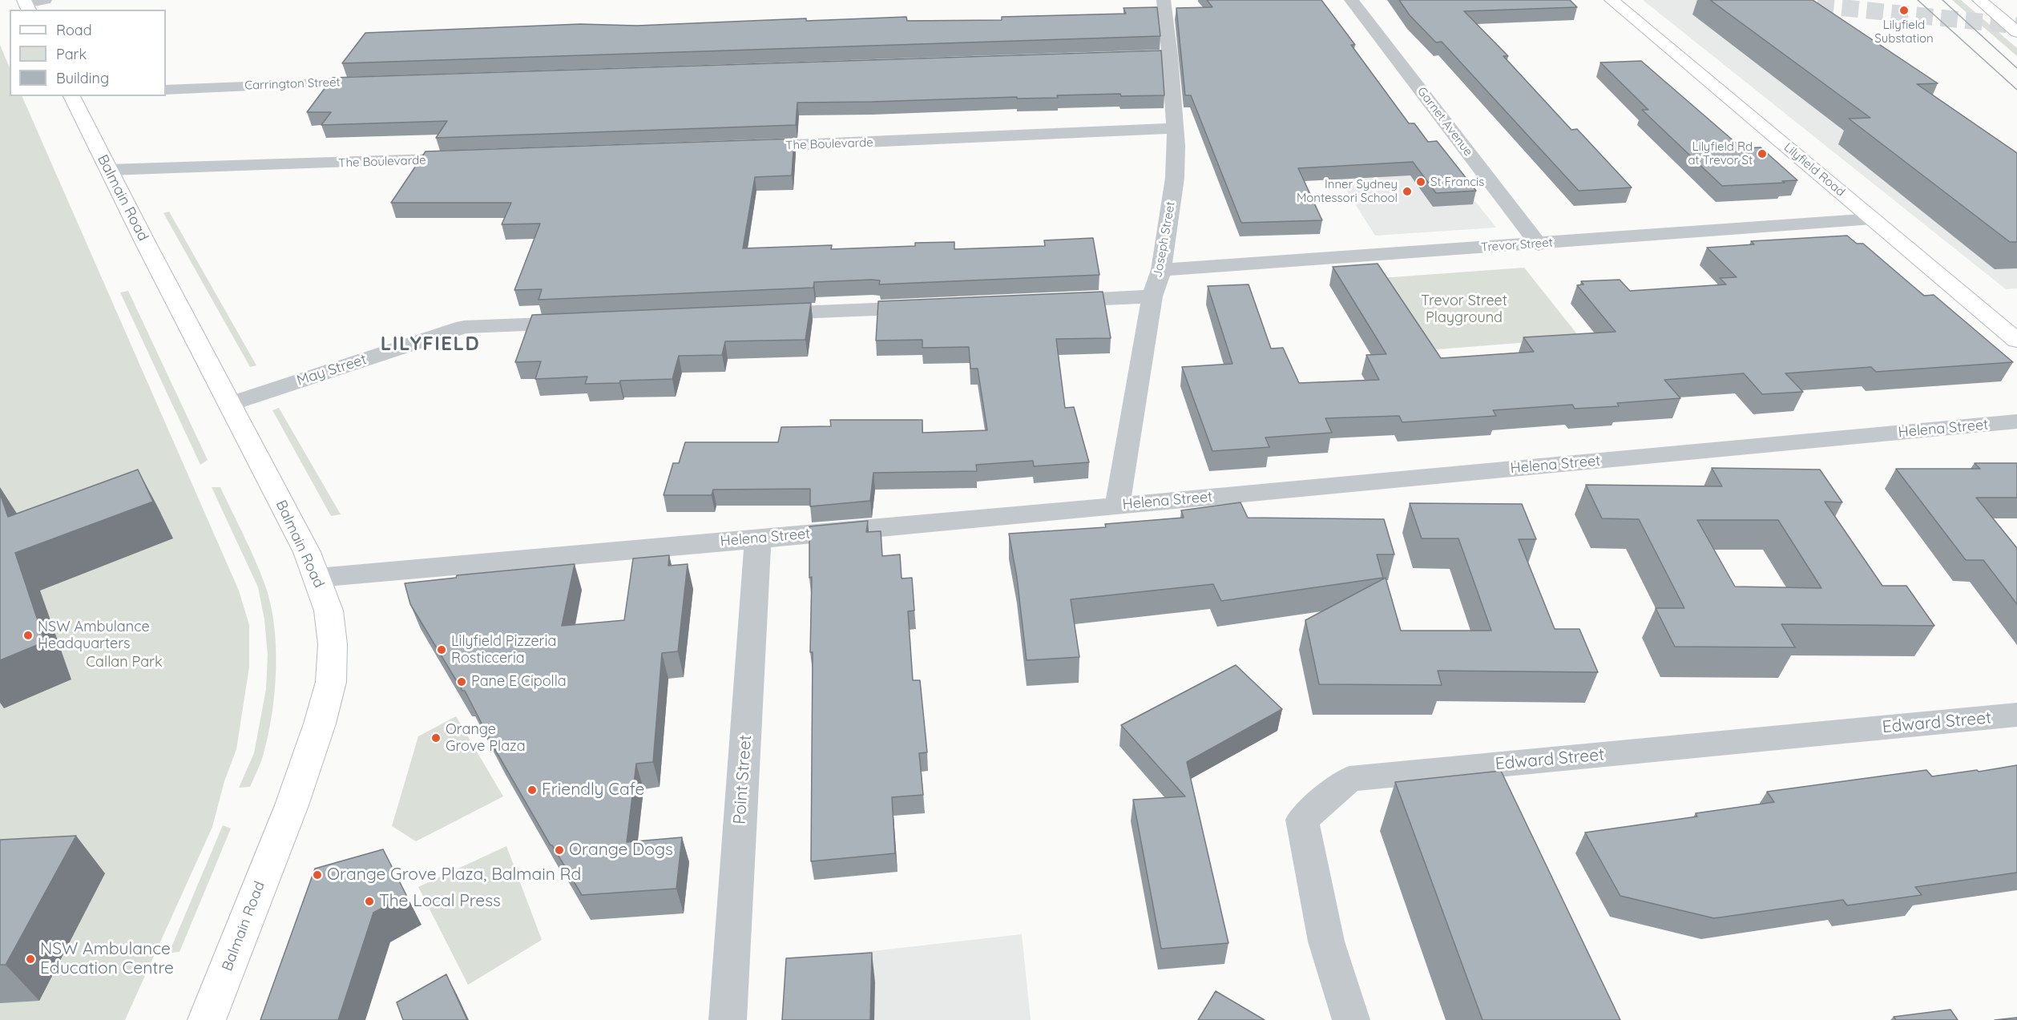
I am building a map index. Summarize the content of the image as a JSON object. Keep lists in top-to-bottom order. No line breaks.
{"streets":{"main road":["Lilyfield Road","Balmain Road"],"street":["Carrington Street","Garnet Avenue","The Boulevarde","Joseph Street","Trevor Street","May Street","Helena Street","Edward Street","Point Street"]},"crossings":[["Garnet Avenue","Trevor Street"],["The Boulevarde","Balmain Road"],["The Boulevarde","Joseph Street"],["Lilyfield Road","Trevor Street"],["Balmain Road","May Street"],["Balmain Road","Helena Street"],["Joseph Street","Trevor Street"],["Joseph Street","Helena Street"],["Helena Street","Point Street"]],"districts":["LILYFIELD"],"parks":["Trevor Street Playground","Callan Park"],"places":["Lilyfield Substation","Lilyfield Rd at Trevor St","St Francis","Inner Sydney Montessori School","NSW Ambulance Headquarters","Lilyfield Pizzeria Rosticceria","Pane E Cipolla","Orange Grove Plaza","Friendly Cafe","Orange Dogs","Orange Grove Plaza, Balmain Rd","The Local Press","NSW Ambulance Education Centre"],"legend":["Road","Park","Building"]}
